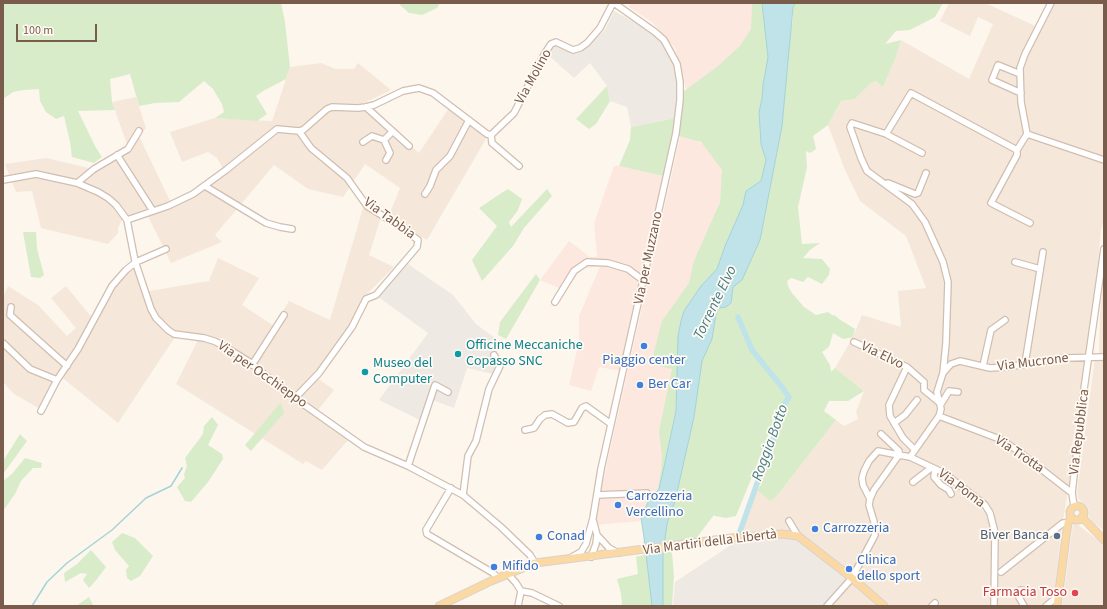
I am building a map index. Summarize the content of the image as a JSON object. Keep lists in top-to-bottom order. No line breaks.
{"streets":{"main road":["Via Martiri della Libertà"],"street":["Via Molino","Via Tabbia","Via per Muzzano","Via Elvo","Via Mucrone","Via per Occhieppo","Via Repubblica","Via Trotta","Via Poma"]},"crossings":[["Via Molino","Via per Muzzano"],["Via Tabbia","Via per Occhieppo"],["Via Mucrone","Via Repubblica"],["Via Repubblica","Via Trotta"]],"water":["Torrente Elvo","Roggia Botto"],"places":["Piaggio center","Officine Meccaniche Copasso SNC","Museo del Computer","Ber Car","Carrozzeria Vercellino","Carrozzeria","Biver Banca","Conad","Mifido","Clinica dello sport","Farmacia Toso"],"scale_bar":"100 m"}
